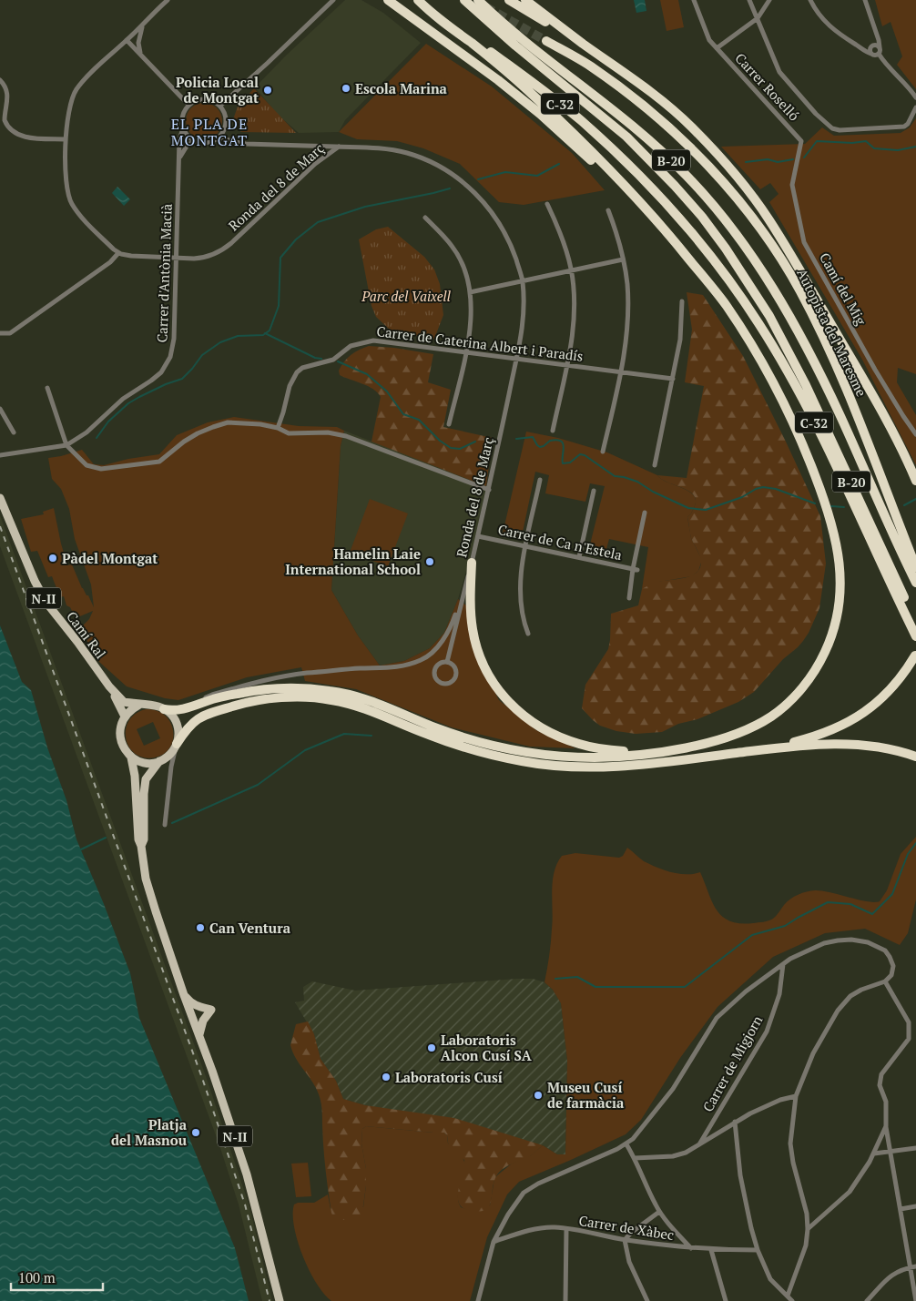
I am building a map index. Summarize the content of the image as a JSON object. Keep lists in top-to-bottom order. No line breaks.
{"streets":{"highway":["C-32","B-20","Autopista del Maresme"],"main road":["N-II","Camí Ral"],"street":["Carrer Roselló","Ronda del 8 de Març","Carrer d'Antònia Macià","Camí del Mig","Carrer de Caterina Albert i Paradís","Carrer de Ca n'Estela","Carrer de Migjorn","Carrer de Xàbec"]},"crossings":[["Carrer Roselló","Camí del Mig"],["Ronda del 8 de Març","Carrer d'Antònia Macià"],["Ronda del 8 de Març","Carrer de Caterina Albert i Paradís"],["Ronda del 8 de Març","Carrer de Ca n'Estela"],["N-II","Camí Ral"]],"districts":["EL PLA DE MONTGAT"],"parks":["Parc del Vaixell"],"places":["Escola Marina","Policia Local de Montgat","Pàdel Montgat","Hamelin Laie International School","Can Ventura","Laboratoris Alcon Cusí SA","Laboratoris Cusí","Museu Cusí de farmàcia","Platja del Masnou"],"scale_bar":"100 m"}
